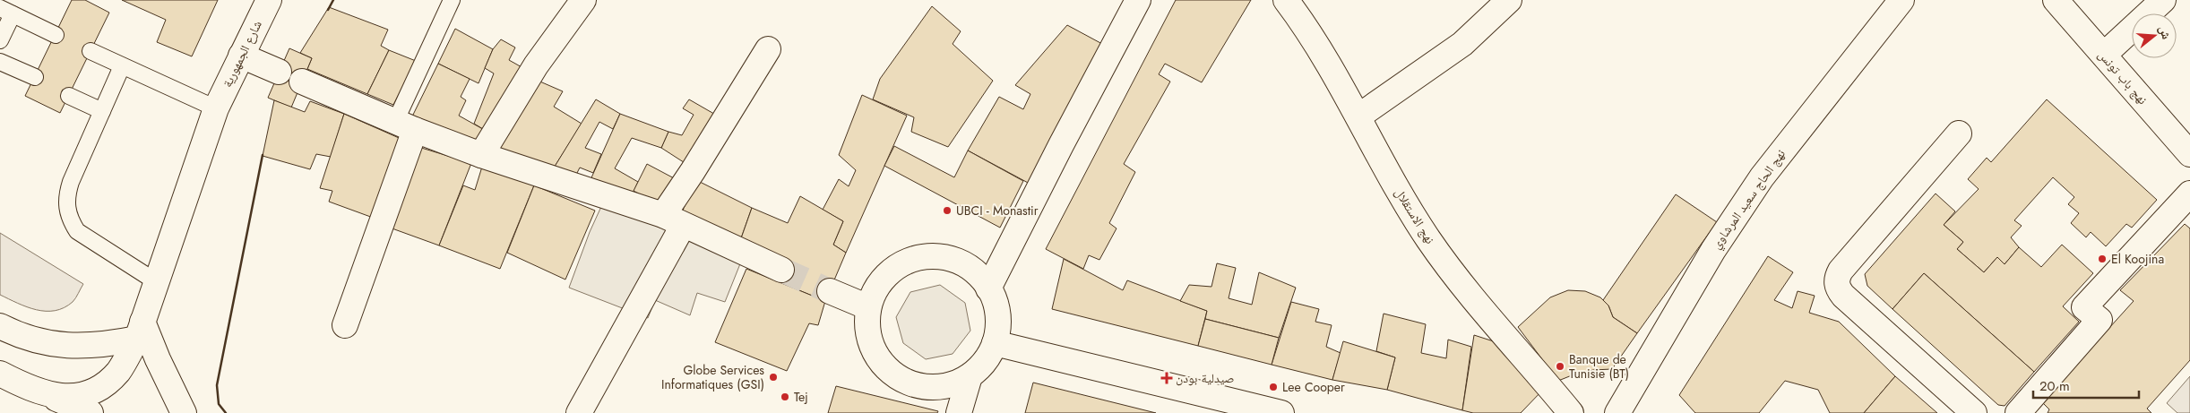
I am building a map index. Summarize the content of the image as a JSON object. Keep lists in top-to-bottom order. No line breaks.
{"streets":{"street":["شارع الجمهورية","نهج باب تونس","نهج الحاج سعيد المرشاوي","نهج الاستقلال"]},"places":{"other":["UBCI - Monastir","El Koojina","Banque de Tunisie (BT)","Globe Services Informatiques (GSI)","Lee Cooper","Tej"],"health":["صيدلية بودن"]},"scale_bar":"20 m","north":"right"}
